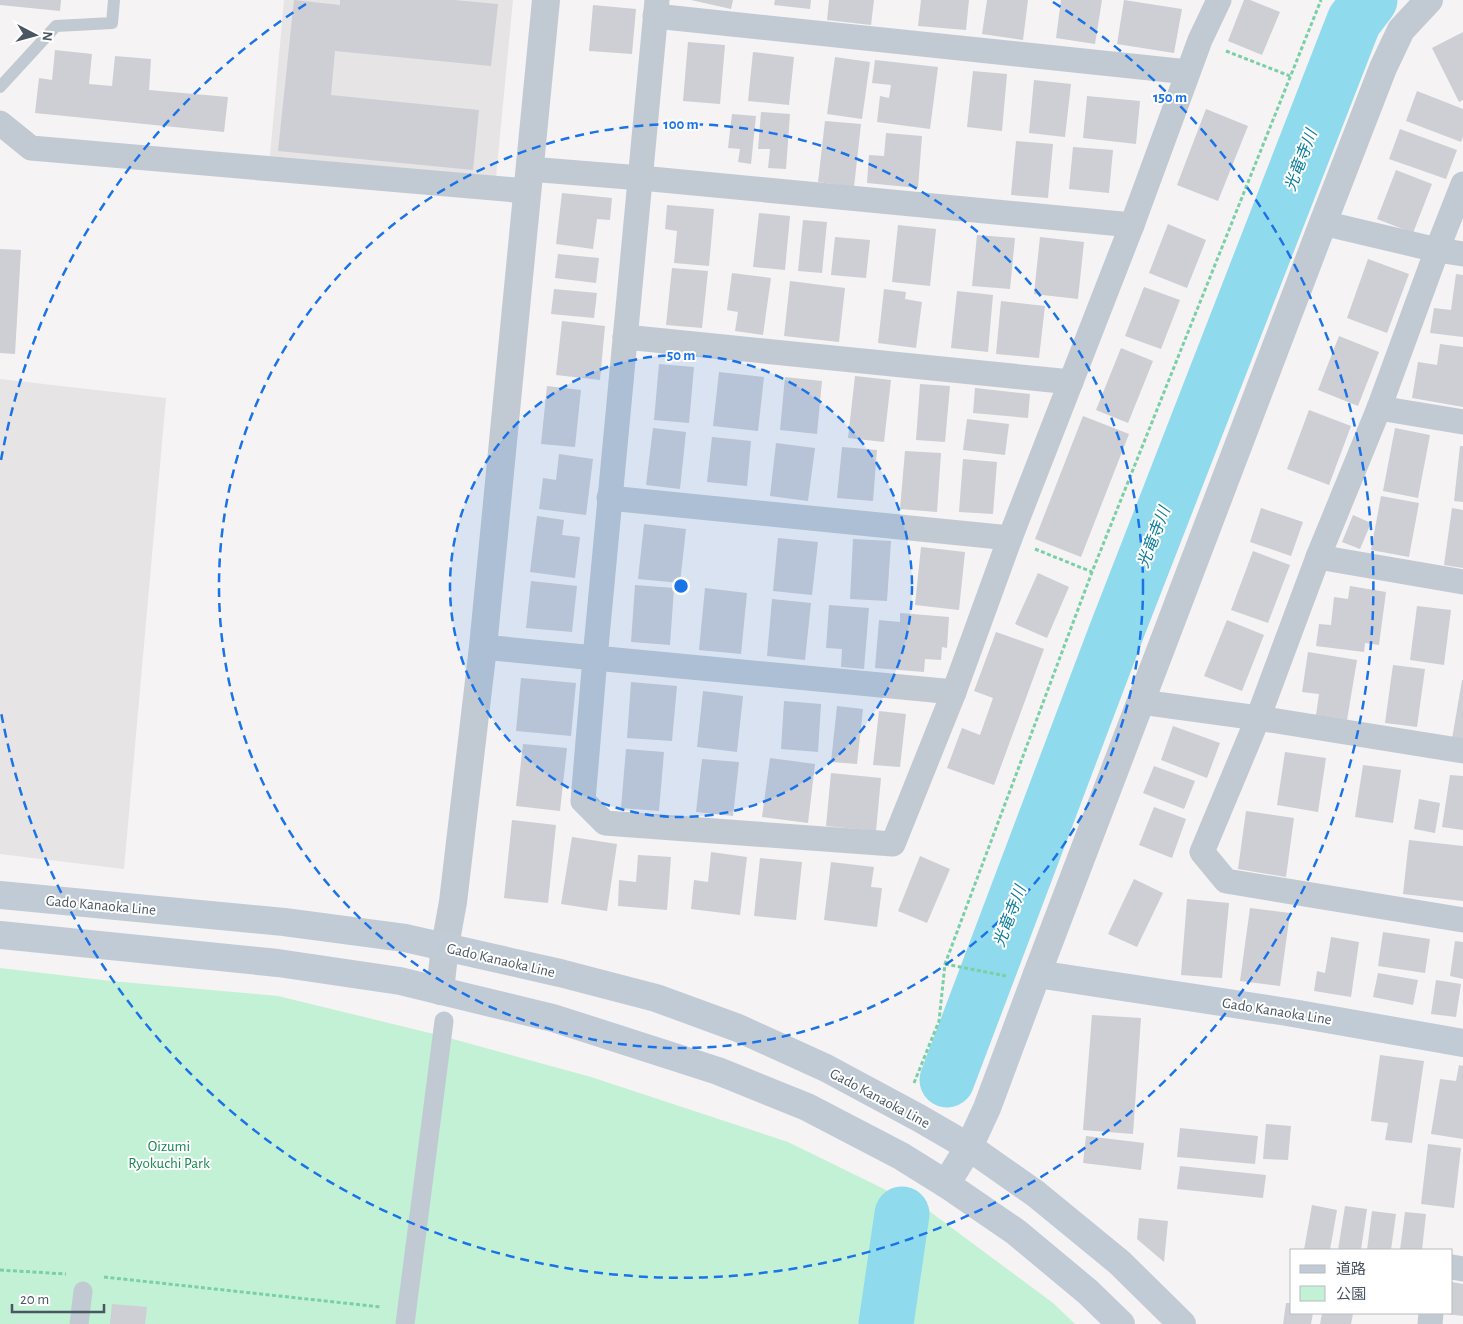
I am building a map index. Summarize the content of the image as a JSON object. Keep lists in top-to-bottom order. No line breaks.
{"streets":{"main road":["Gado Kanaoka Line"]},"water":["光竜寺川"],"parks":["Oizumi Ryokuchi Park"],"legend":["道路","公園"],"scale_bar":"20 m","north":"right","rings":["150 m","100 m","50 m"]}
